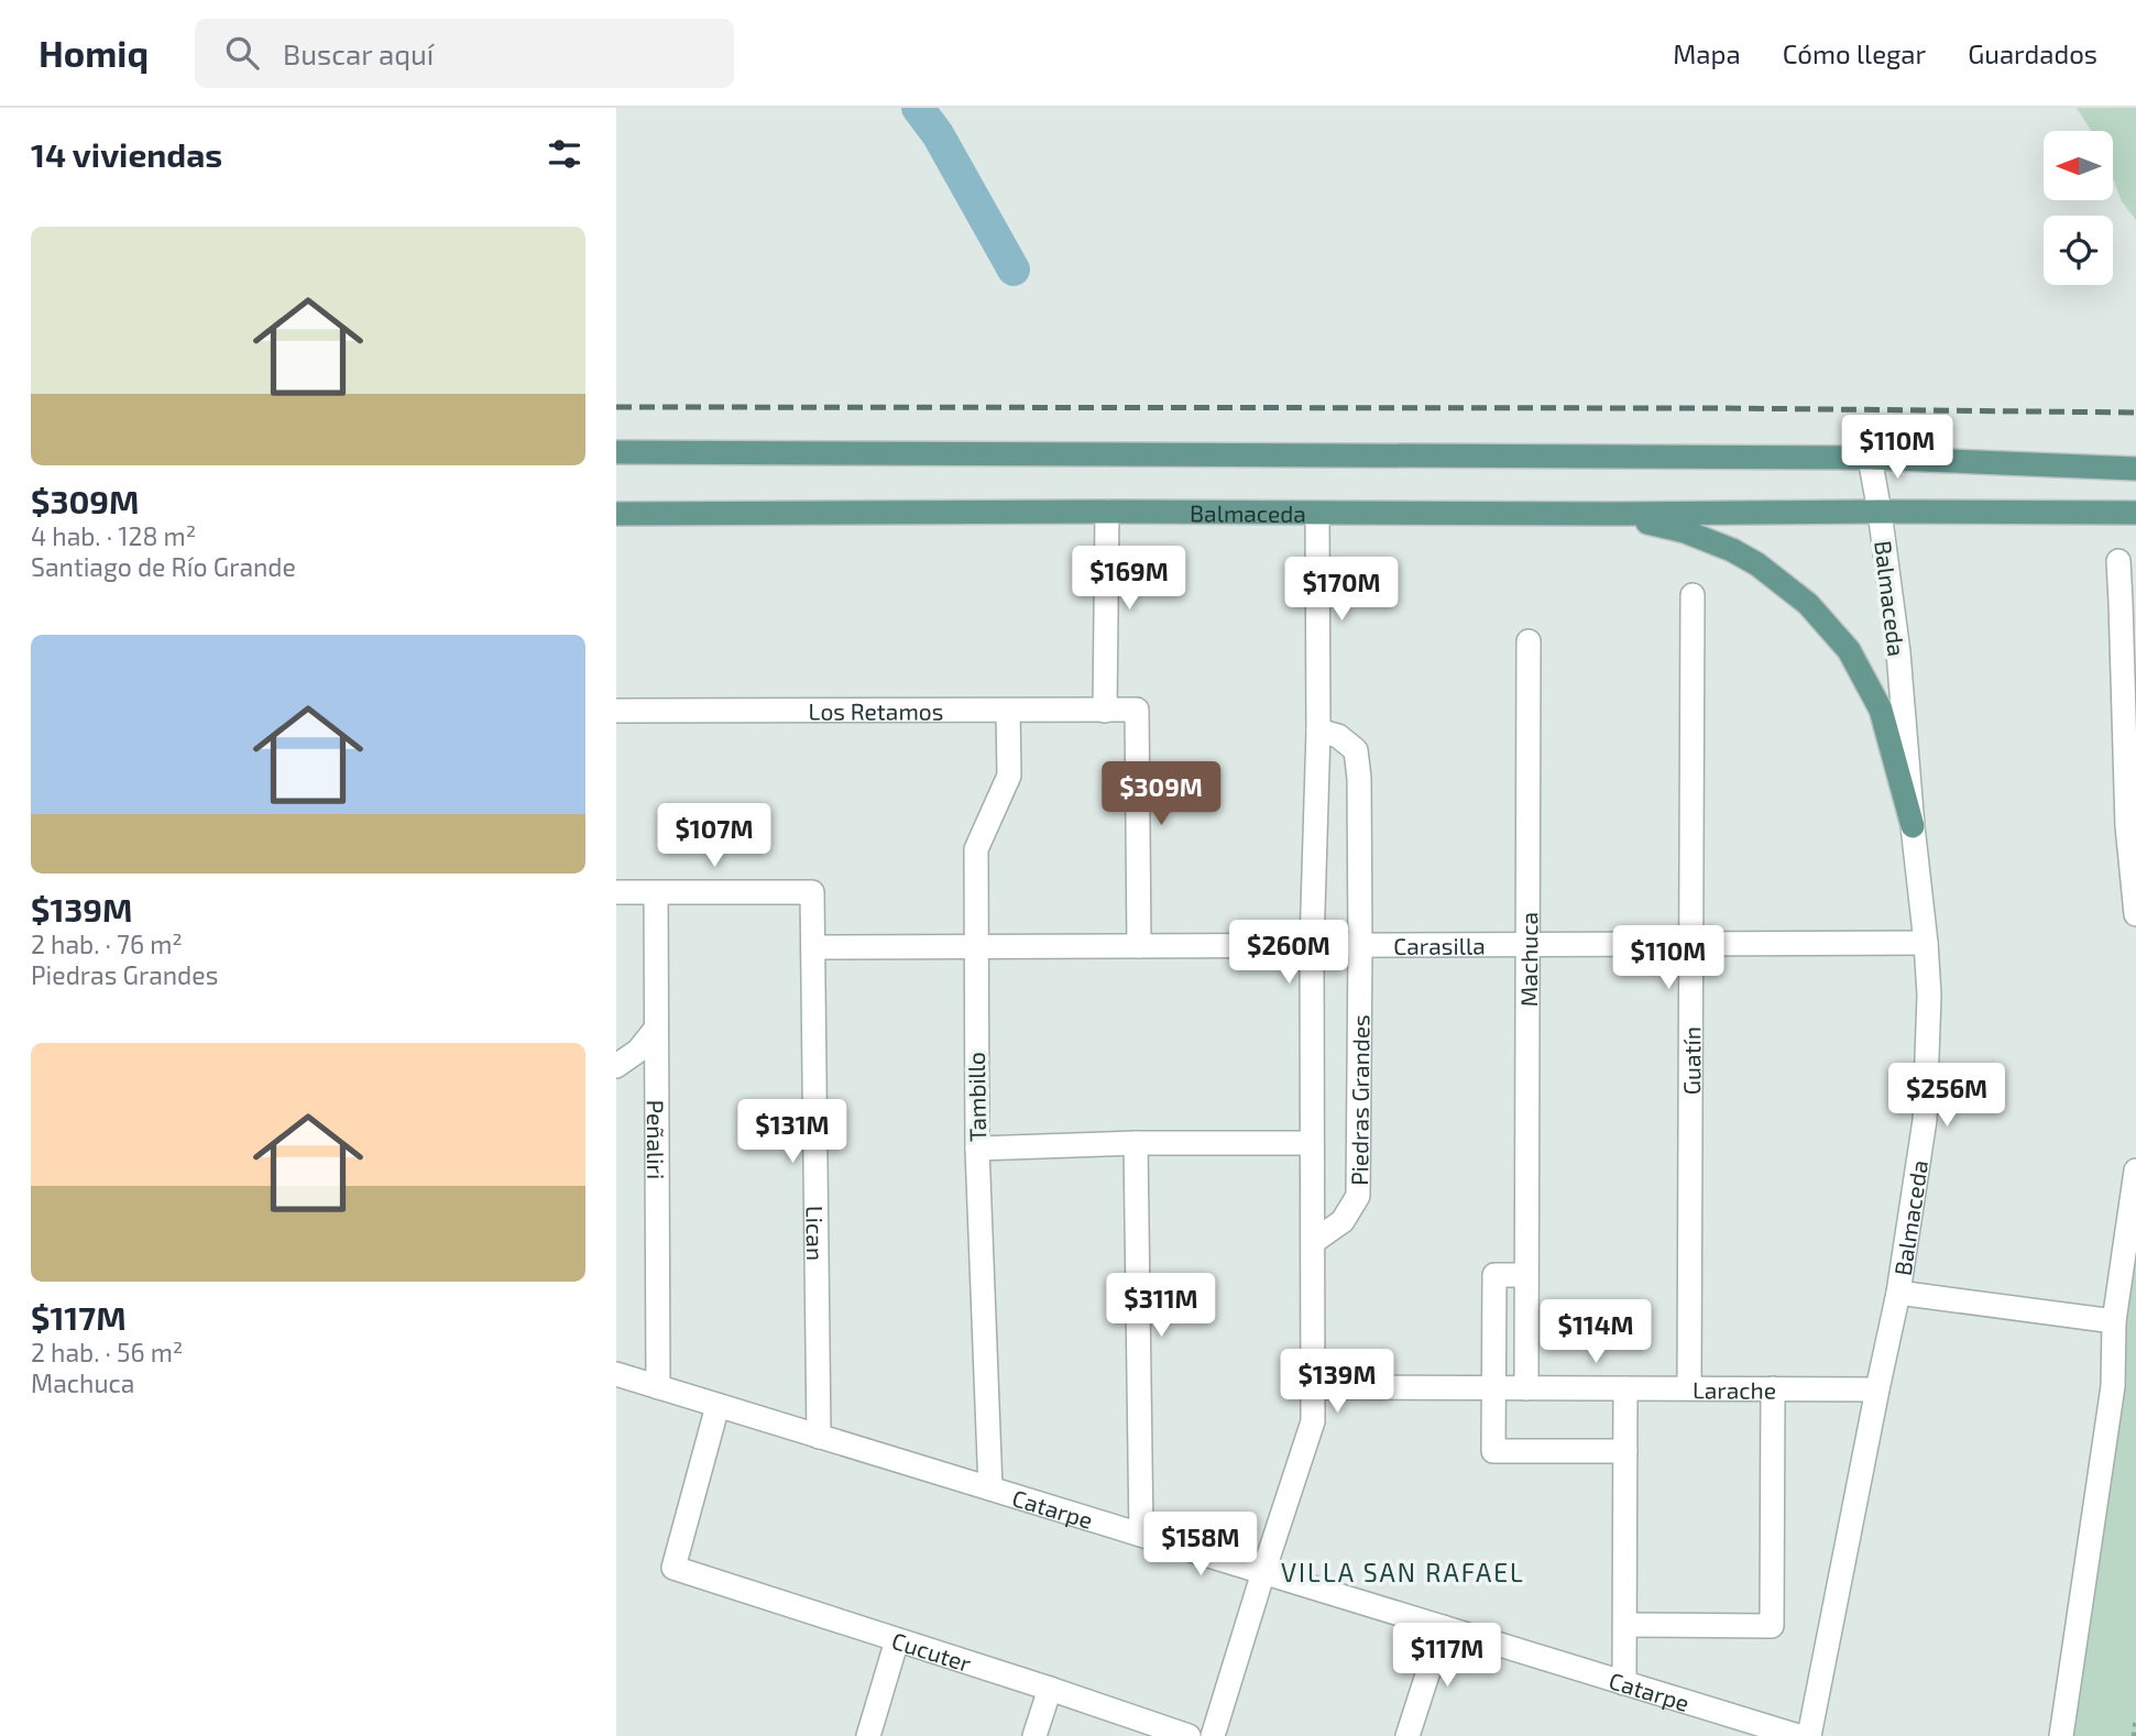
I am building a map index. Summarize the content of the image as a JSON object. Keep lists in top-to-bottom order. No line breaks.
{"streets":{"main road":["Balmaceda"],"street":["Los Retamos","Carasilla","Machuca","Guatín","Tambillo","Piedras Grandes","Peñaliri","Lican","Larache","Catarpe","Cucuter"]},"crossings":[["Balmaceda","Carasilla"],["Balmaceda","Piedras Grandes"],["Balmaceda","Larache"],["Los Retamos","Carasilla"],["Los Retamos","Tambillo"],["Carasilla","Machuca"],["Carasilla","Guatín"],["Carasilla","Tambillo"],["Carasilla","Piedras Grandes"],["Carasilla","Lican"],["Machuca","Larache"],["Guatín","Larache"],["Tambillo","Catarpe"],["Piedras Grandes","Larache"],["Piedras Grandes","Catarpe"],["Peñaliri","Lican"],["Peñaliri","Catarpe"],["Lican","Catarpe"],["Catarpe","Cucuter"]],"districts":["VILLA SAN RAFAEL"],"north":"left","page":{"header":"Homiq","search":"Buscar aquí","nav":["Mapa","Cómo llegar","Guardados"],"heading":"14 viviendas","list":[{"name":"$309M","note":"4 hab. · 128 m² · Santiago de Río Grande"},{"name":"$139M","note":"2 hab. · 76 m² · Piedras Grandes"},{"name":"$117M","note":"2 hab. · 56 m² · Machuca"}],"price":["$110M","$169M","$170M","$309M","$107M","$260M","$110M","$256M","$131M","$311M","$114M","$139M","$158M","$117M"]}}
